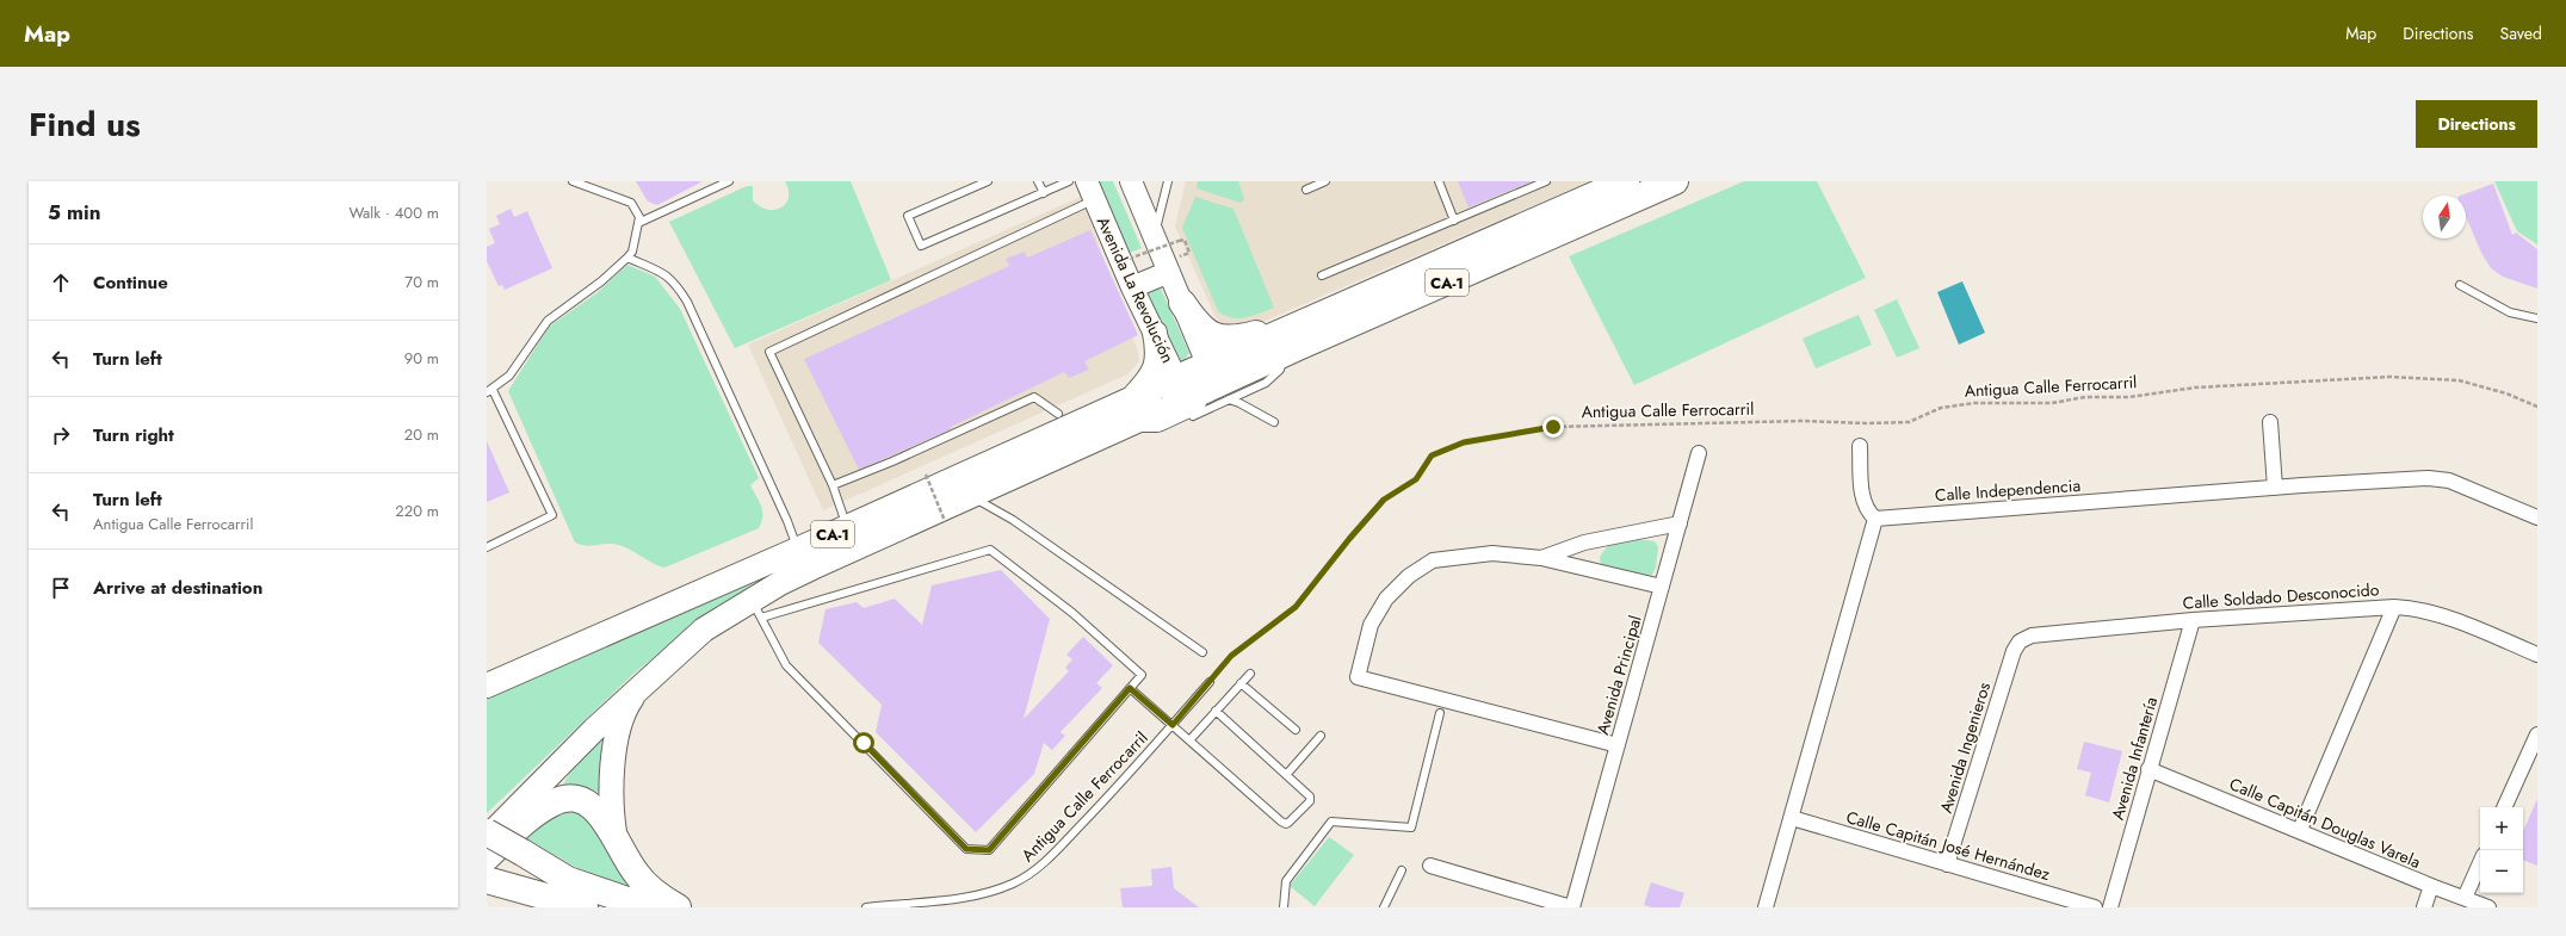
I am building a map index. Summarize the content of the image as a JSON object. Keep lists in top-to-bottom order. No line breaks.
{"streets":{"highway":["CA-1"],"main road":["Avenida La Revolución"],"street":["Calle Independencia","Calle Soldado Desconocido","Avenida Principal","Avenida Ingenieros","Avenida Infantería","Calle Capitán Douglas Varela","Calle Capitán José Hernández"],"lane":["Antigua Calle Ferrocarril"]},"crossings":[["CA-1","Avenida La Revolución"],["Calle Soldado Desconocido","Avenida Ingenieros"],["Calle Soldado Desconocido","Avenida Infantería"],["Avenida Ingenieros","Calle Capitán José Hernández"],["Avenida Infantería","Calle Capitán Douglas Varela"]],"north":"top","page":{"header":"Map","nav":["Map","Directions","Saved"],"title":"Find us","buttons":"Directions","heading":["5 min","Walk · 400 m"],"list":[["Continue","70 m"],["Turn left","90 m"],["Turn right","20 m"],["Turn left","Antigua Calle Ferrocarril","220 m"],"Arrive at destination"],"map_buttons":["+","−"]}}
